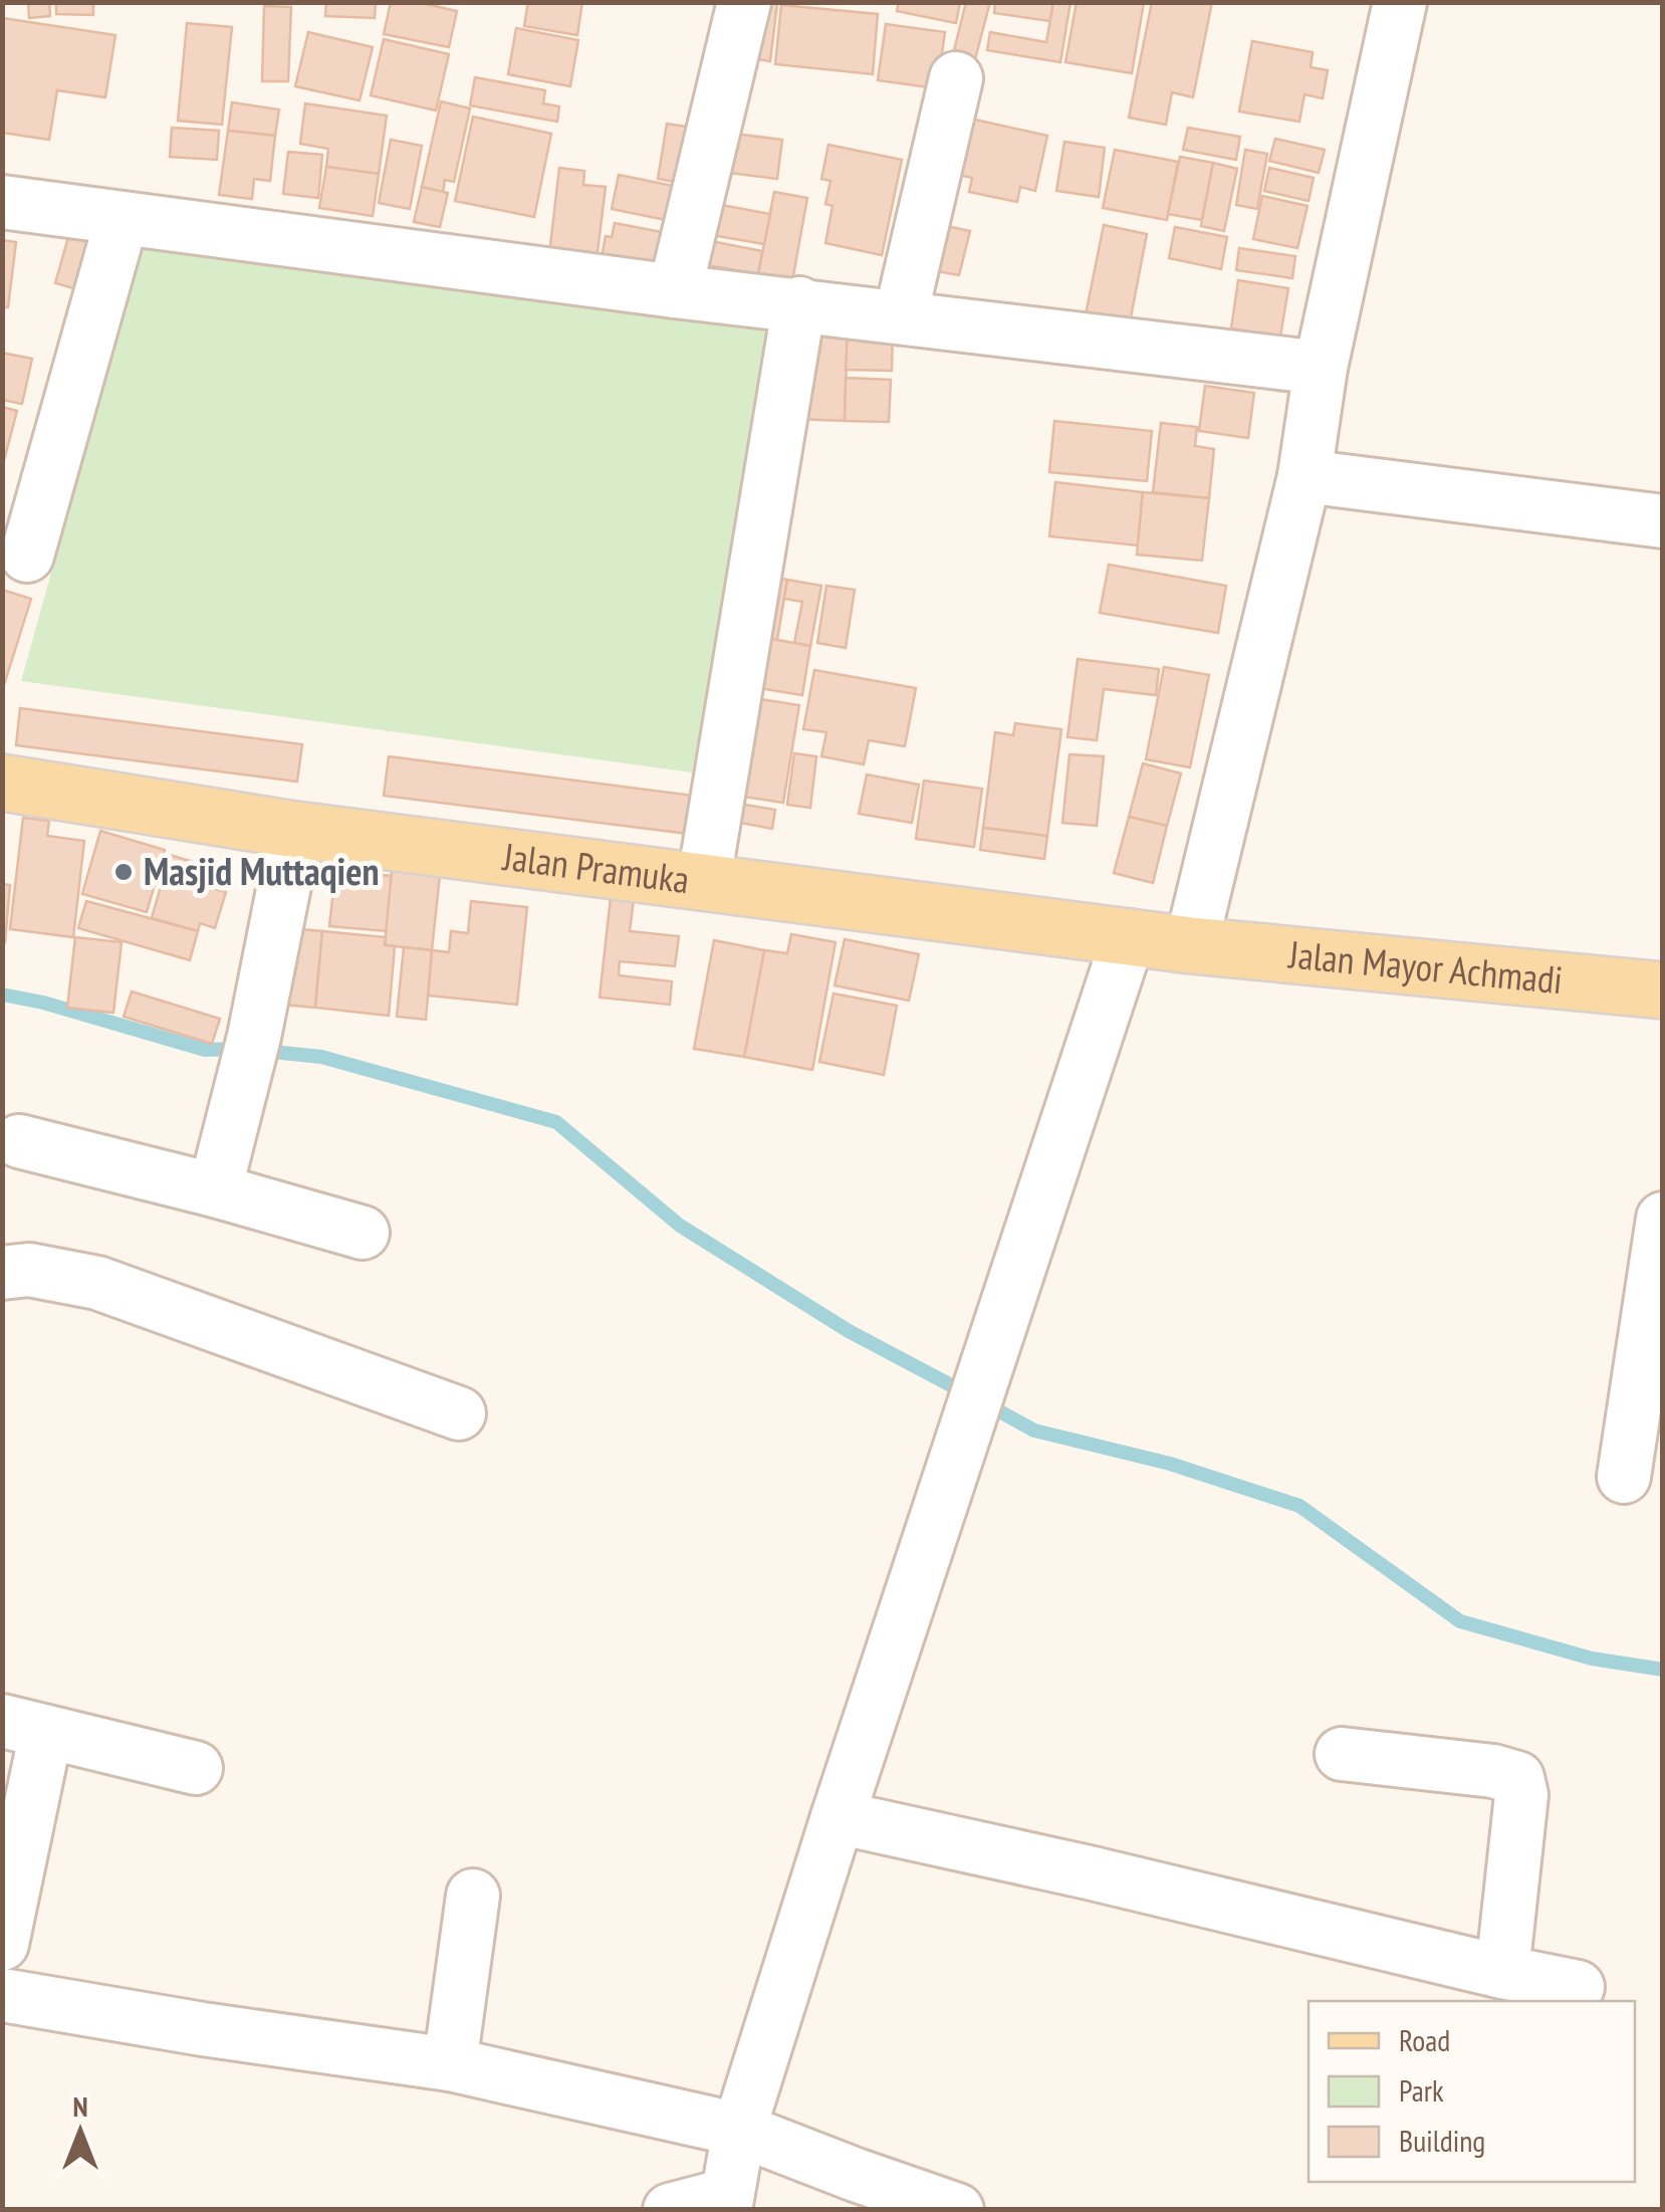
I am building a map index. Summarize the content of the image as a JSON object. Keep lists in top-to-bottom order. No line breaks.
{"streets":{"main road":["Jalan Pramuka","Jalan Mayor Achmadi"]},"crossings":[["Jalan Pramuka","Jalan Mayor Achmadi"]],"places":["Masjid Muttaqien"],"legend":["Road","Park","Building"],"north":"top"}
